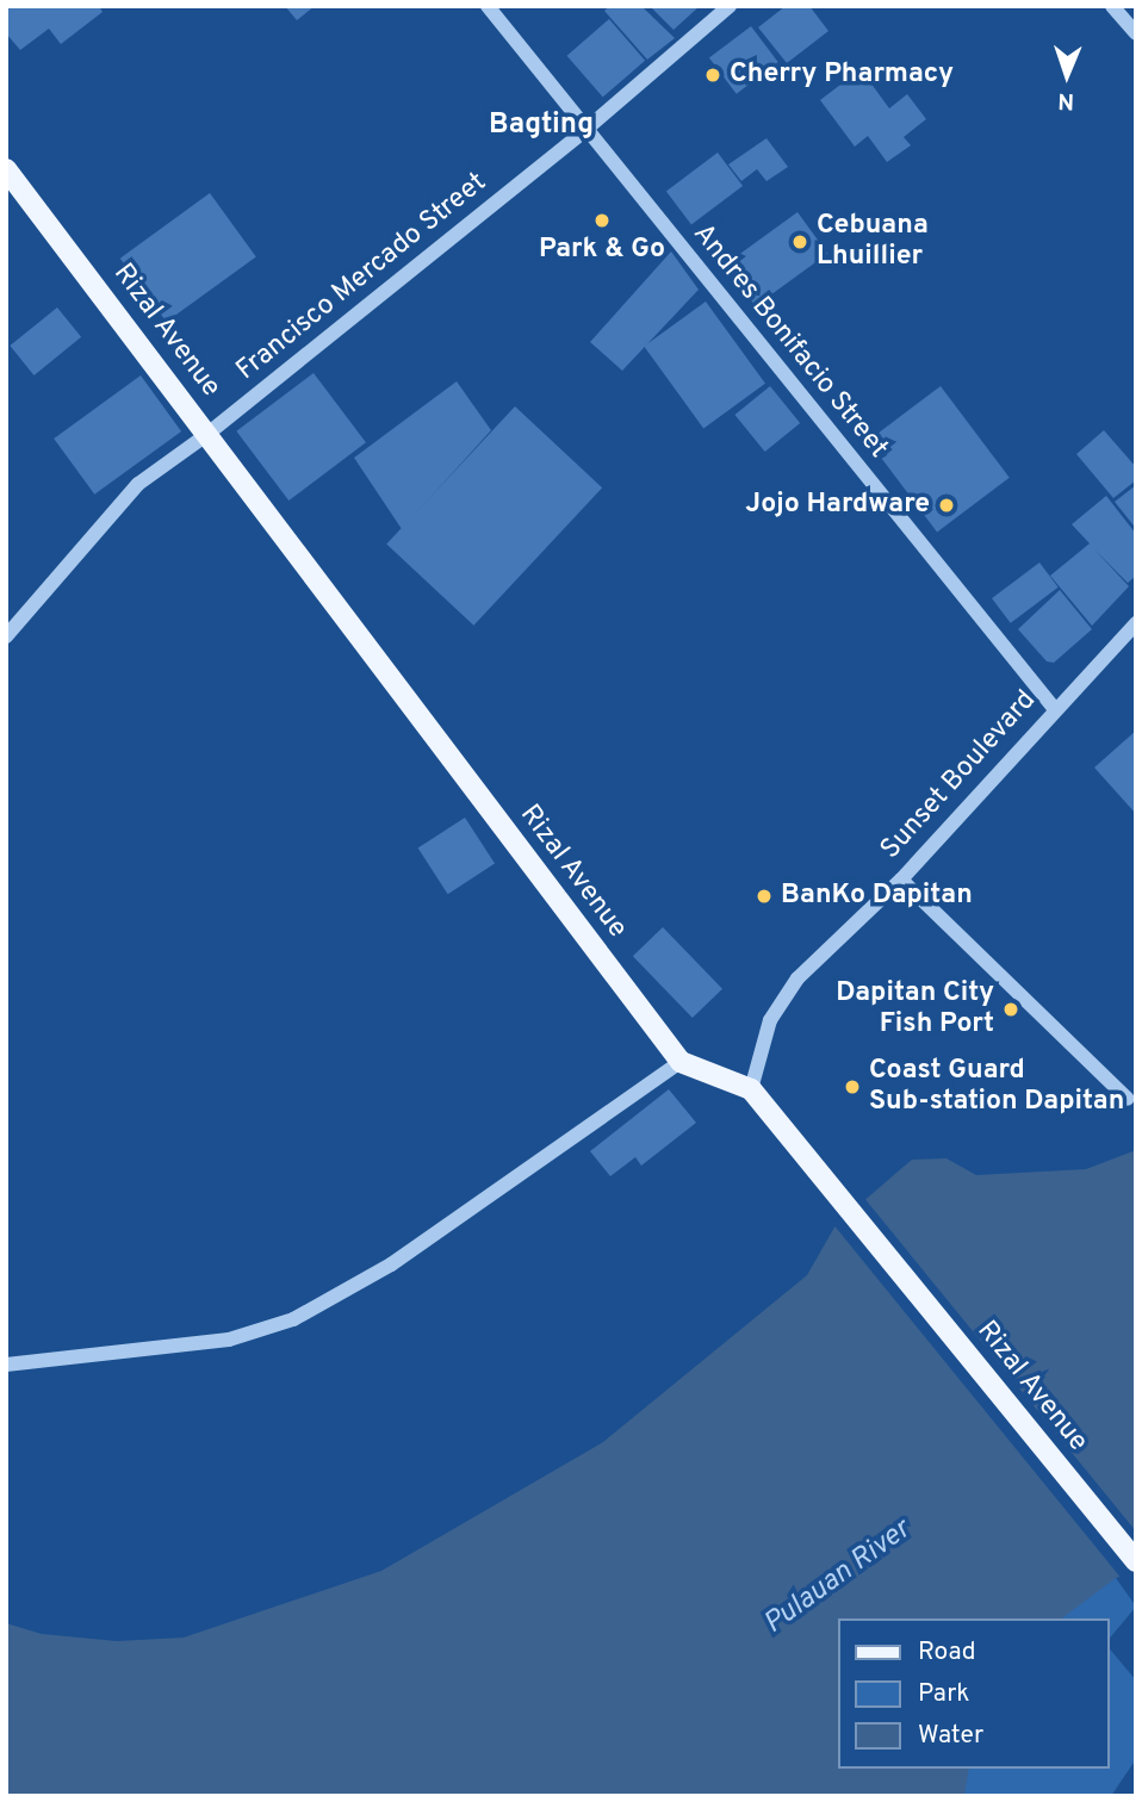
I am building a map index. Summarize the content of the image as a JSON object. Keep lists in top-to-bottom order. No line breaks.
{"streets":{"main road":["Rizal Avenue"],"street":["Francisco Mercado Street","Andres Bonifacio Street","Sunset Boulevard"]},"crossings":[["Francisco Mercado Street","Rizal Avenue"],["Francisco Mercado Street","Andres Bonifacio Street"],["Rizal Avenue","Sunset Boulevard"],["Andres Bonifacio Street","Sunset Boulevard"]],"districts":["Bagting"],"water":["Pulauan River"],"places":["Cherry Pharmacy","Park & Go","Cebuana Lhuillier","Jojo Hardware","BanKo Dapitan","Dapitan City Fish Port","Coast Guard Sub-station Dapitan"],"legend":["Road","Park","Water"],"north":"bottom"}
